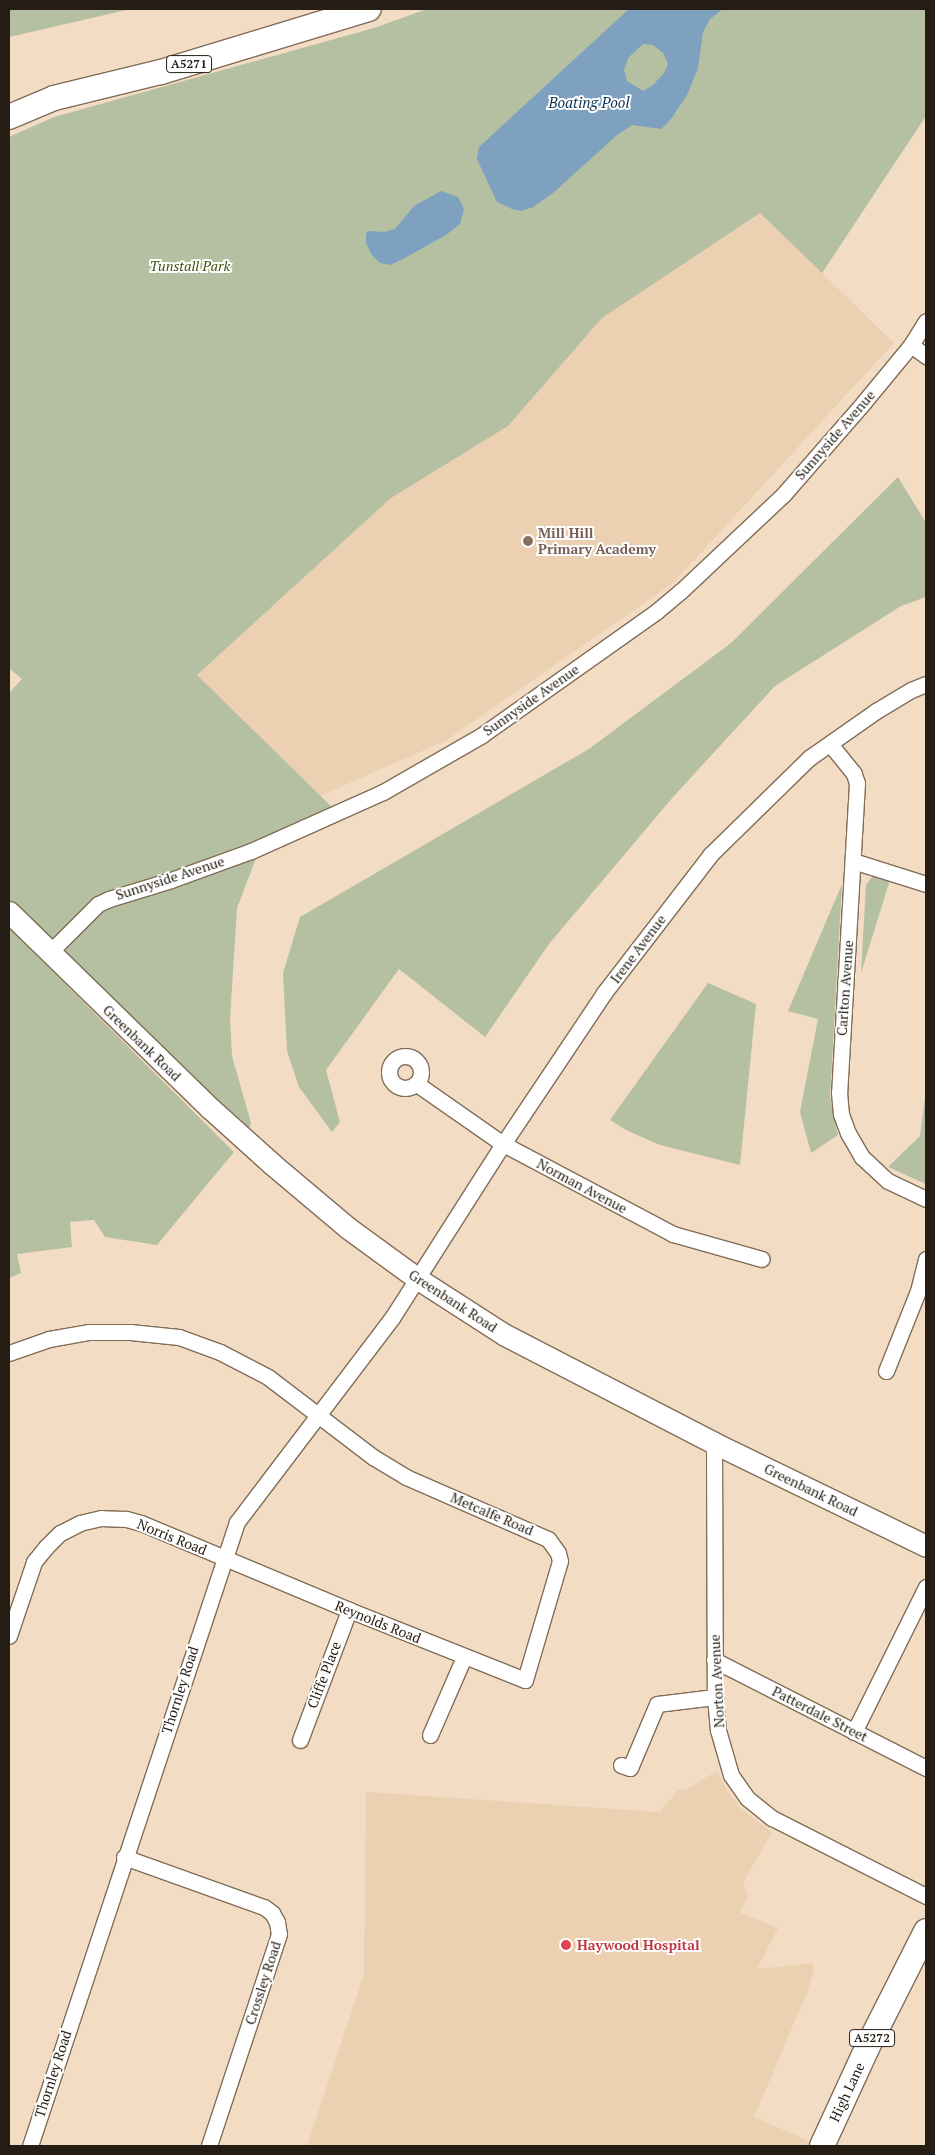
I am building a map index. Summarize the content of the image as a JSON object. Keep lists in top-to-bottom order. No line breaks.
{"streets":{"main road":["A5271","A5272","High Lane"],"street":["Sunnyside Avenue","Irene Avenue","Carlton Avenue","Greenbank Road","Norman Avenue","Metcalfe Road","Norris Road","Reynolds Road","Cliffe Place","Norton Avenue","Thornley Road","Patterdale Street","Crossley Road"]},"crossings":[["Sunnyside Avenue","Greenbank Road"],["Irene Avenue","Carlton Avenue"],["Irene Avenue","Greenbank Road"],["Irene Avenue","Norman Avenue"],["Irene Avenue","Thornley Road"],["Greenbank Road","Norton Avenue"],["Greenbank Road","Thornley Road"],["Metcalfe Road","Reynolds Road"],["Metcalfe Road","Thornley Road"],["Norris Road","Reynolds Road"],["Norris Road","Thornley Road"],["Reynolds Road","Cliffe Place"],["Reynolds Road","Thornley Road"],["Norton Avenue","Patterdale Street"],["Thornley Road","Crossley Road"]],"water":["Boating Pool"],"parks":["Tunstall Park"],"places":["Mill Hill Primary Academy","Haywood Hospital"]}
